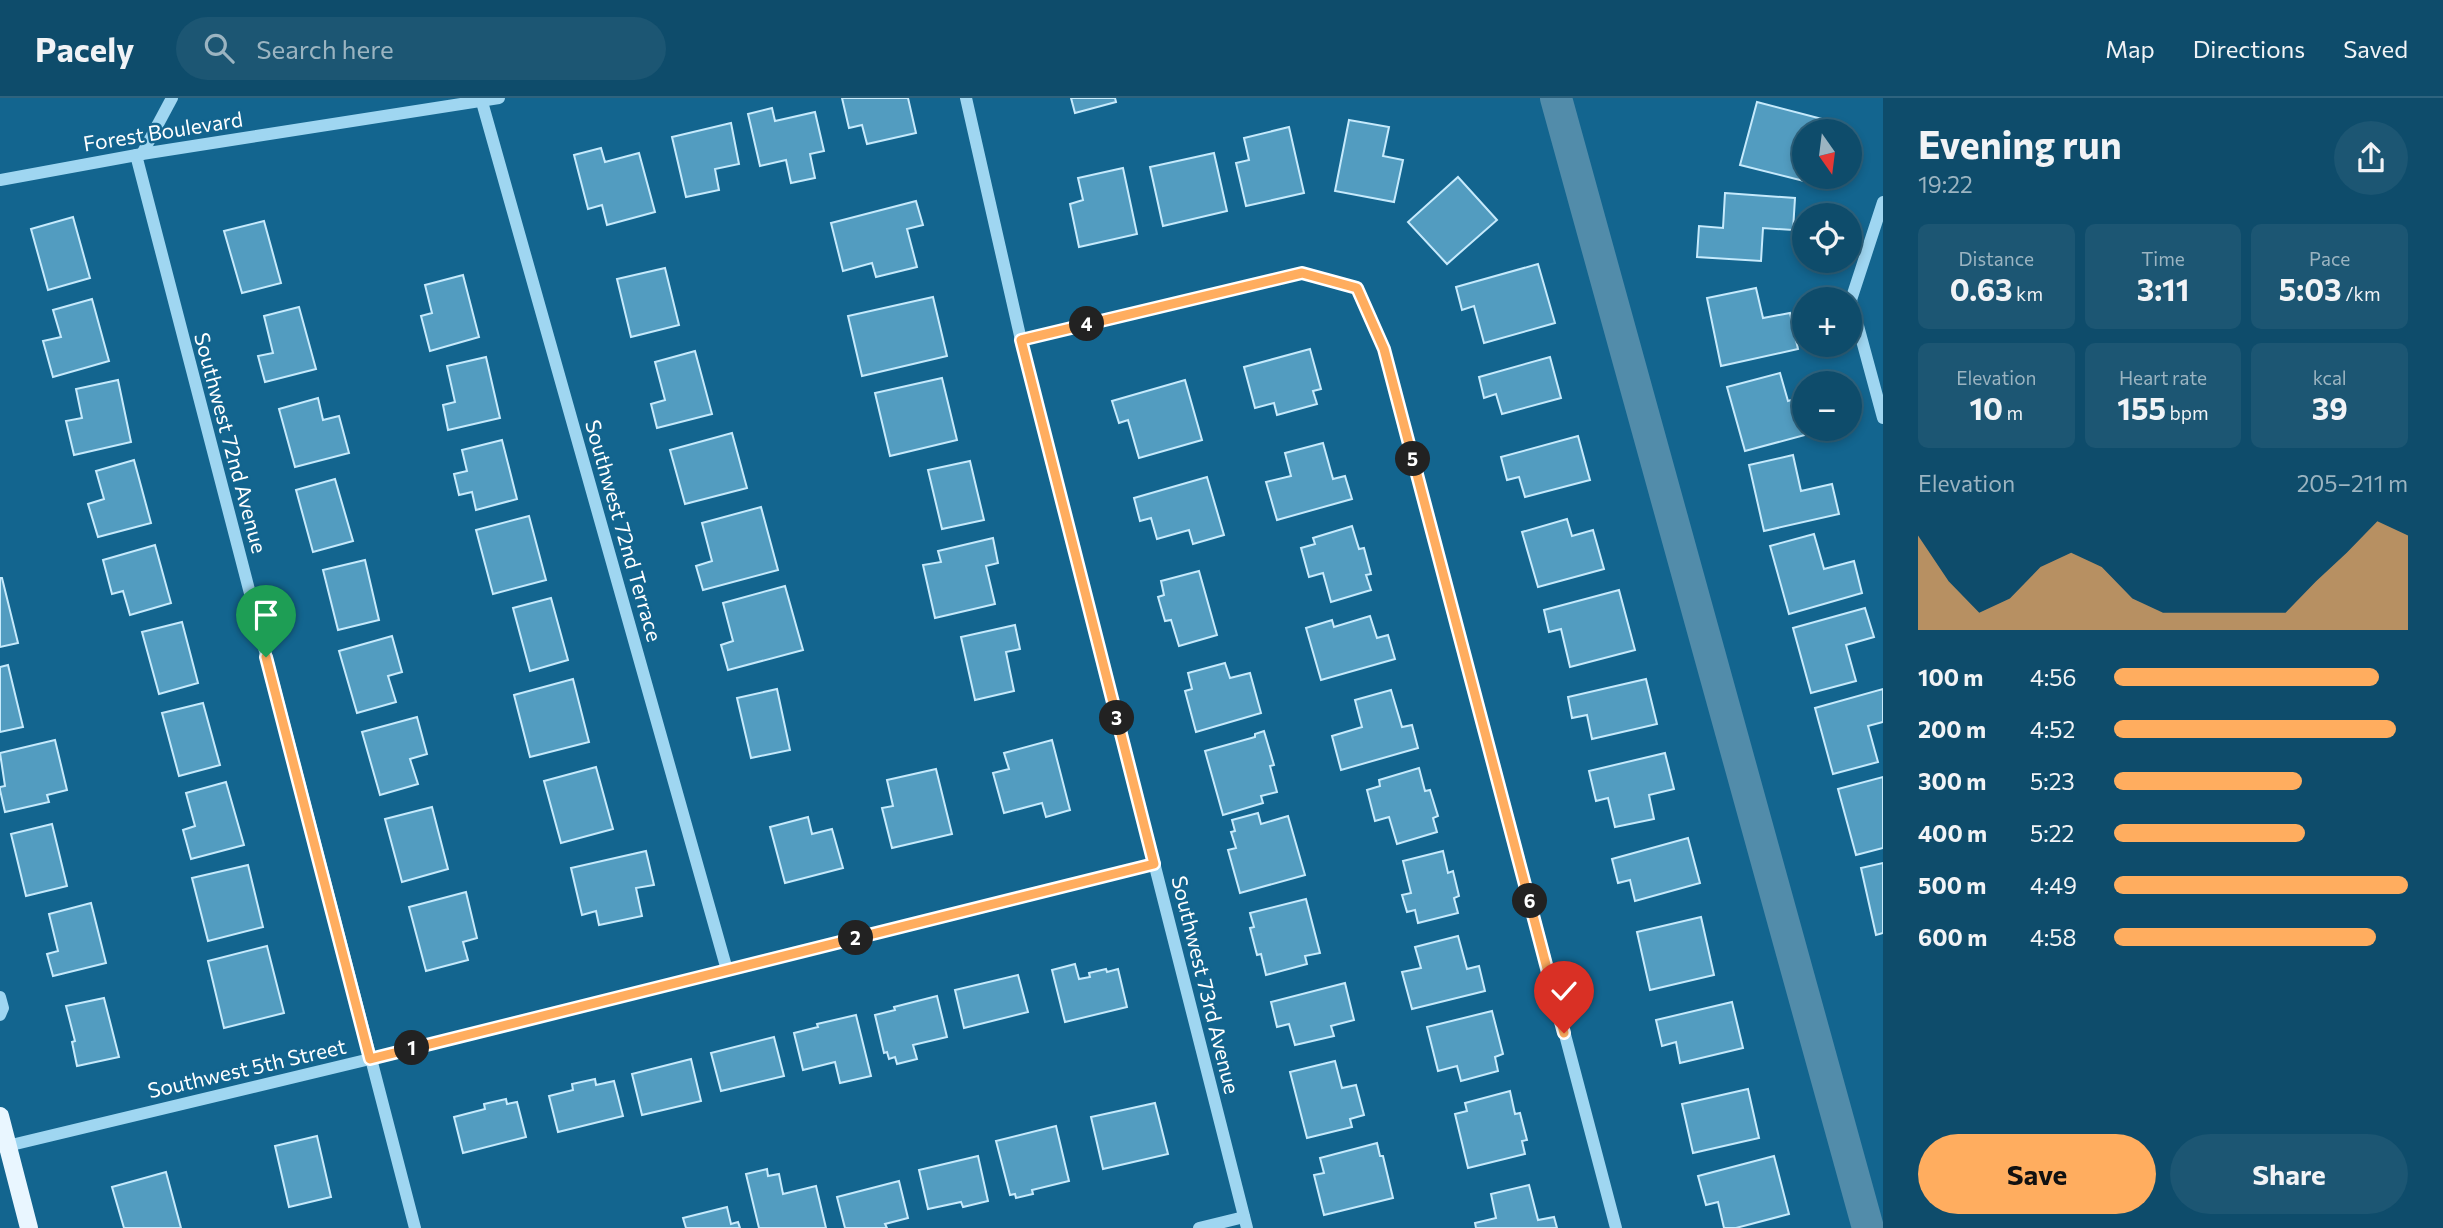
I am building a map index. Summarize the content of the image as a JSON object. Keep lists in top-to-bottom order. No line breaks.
{"streets":{"street":["Forest Boulevard","Southwest 72nd Avenue","Southwest 72nd Terrace","Southwest 73rd Avenue","Southwest 5th Street"]},"crossings":[["Forest Boulevard","Southwest 72nd Avenue"],["Forest Boulevard","Southwest 72nd Terrace"],["Southwest 72nd Avenue","Southwest 5th Street"],["Southwest 72nd Terrace","Southwest 5th Street"],["Southwest 73rd Avenue","Southwest 5th Street"]],"north":"bottom","page":{"header":"Pacely","search":"Search here","nav":["Map","Directions","Saved"],"heading":["Evening run","19:22"],"map_buttons":["+","−"],"stats":[["Distance","0.63 km"],["Time","3:11"],["Pace","5:03 /km"],["Elevation","10 m"],["Heart rate","155 bpm"],["kcal","39"]],"pins":["4","5","3","6","2","1"],"chart":["Elevation","205–211 m"],"list":[{"name":"100 m","note":"4:56"},{"name":"200 m","note":"4:52"},{"name":"300 m","note":"5:23"},{"name":"400 m","note":"5:22"},{"name":"500 m","note":"4:49"},{"name":"600 m","note":"4:58"}],"buttons":["Save","Share"]}}
